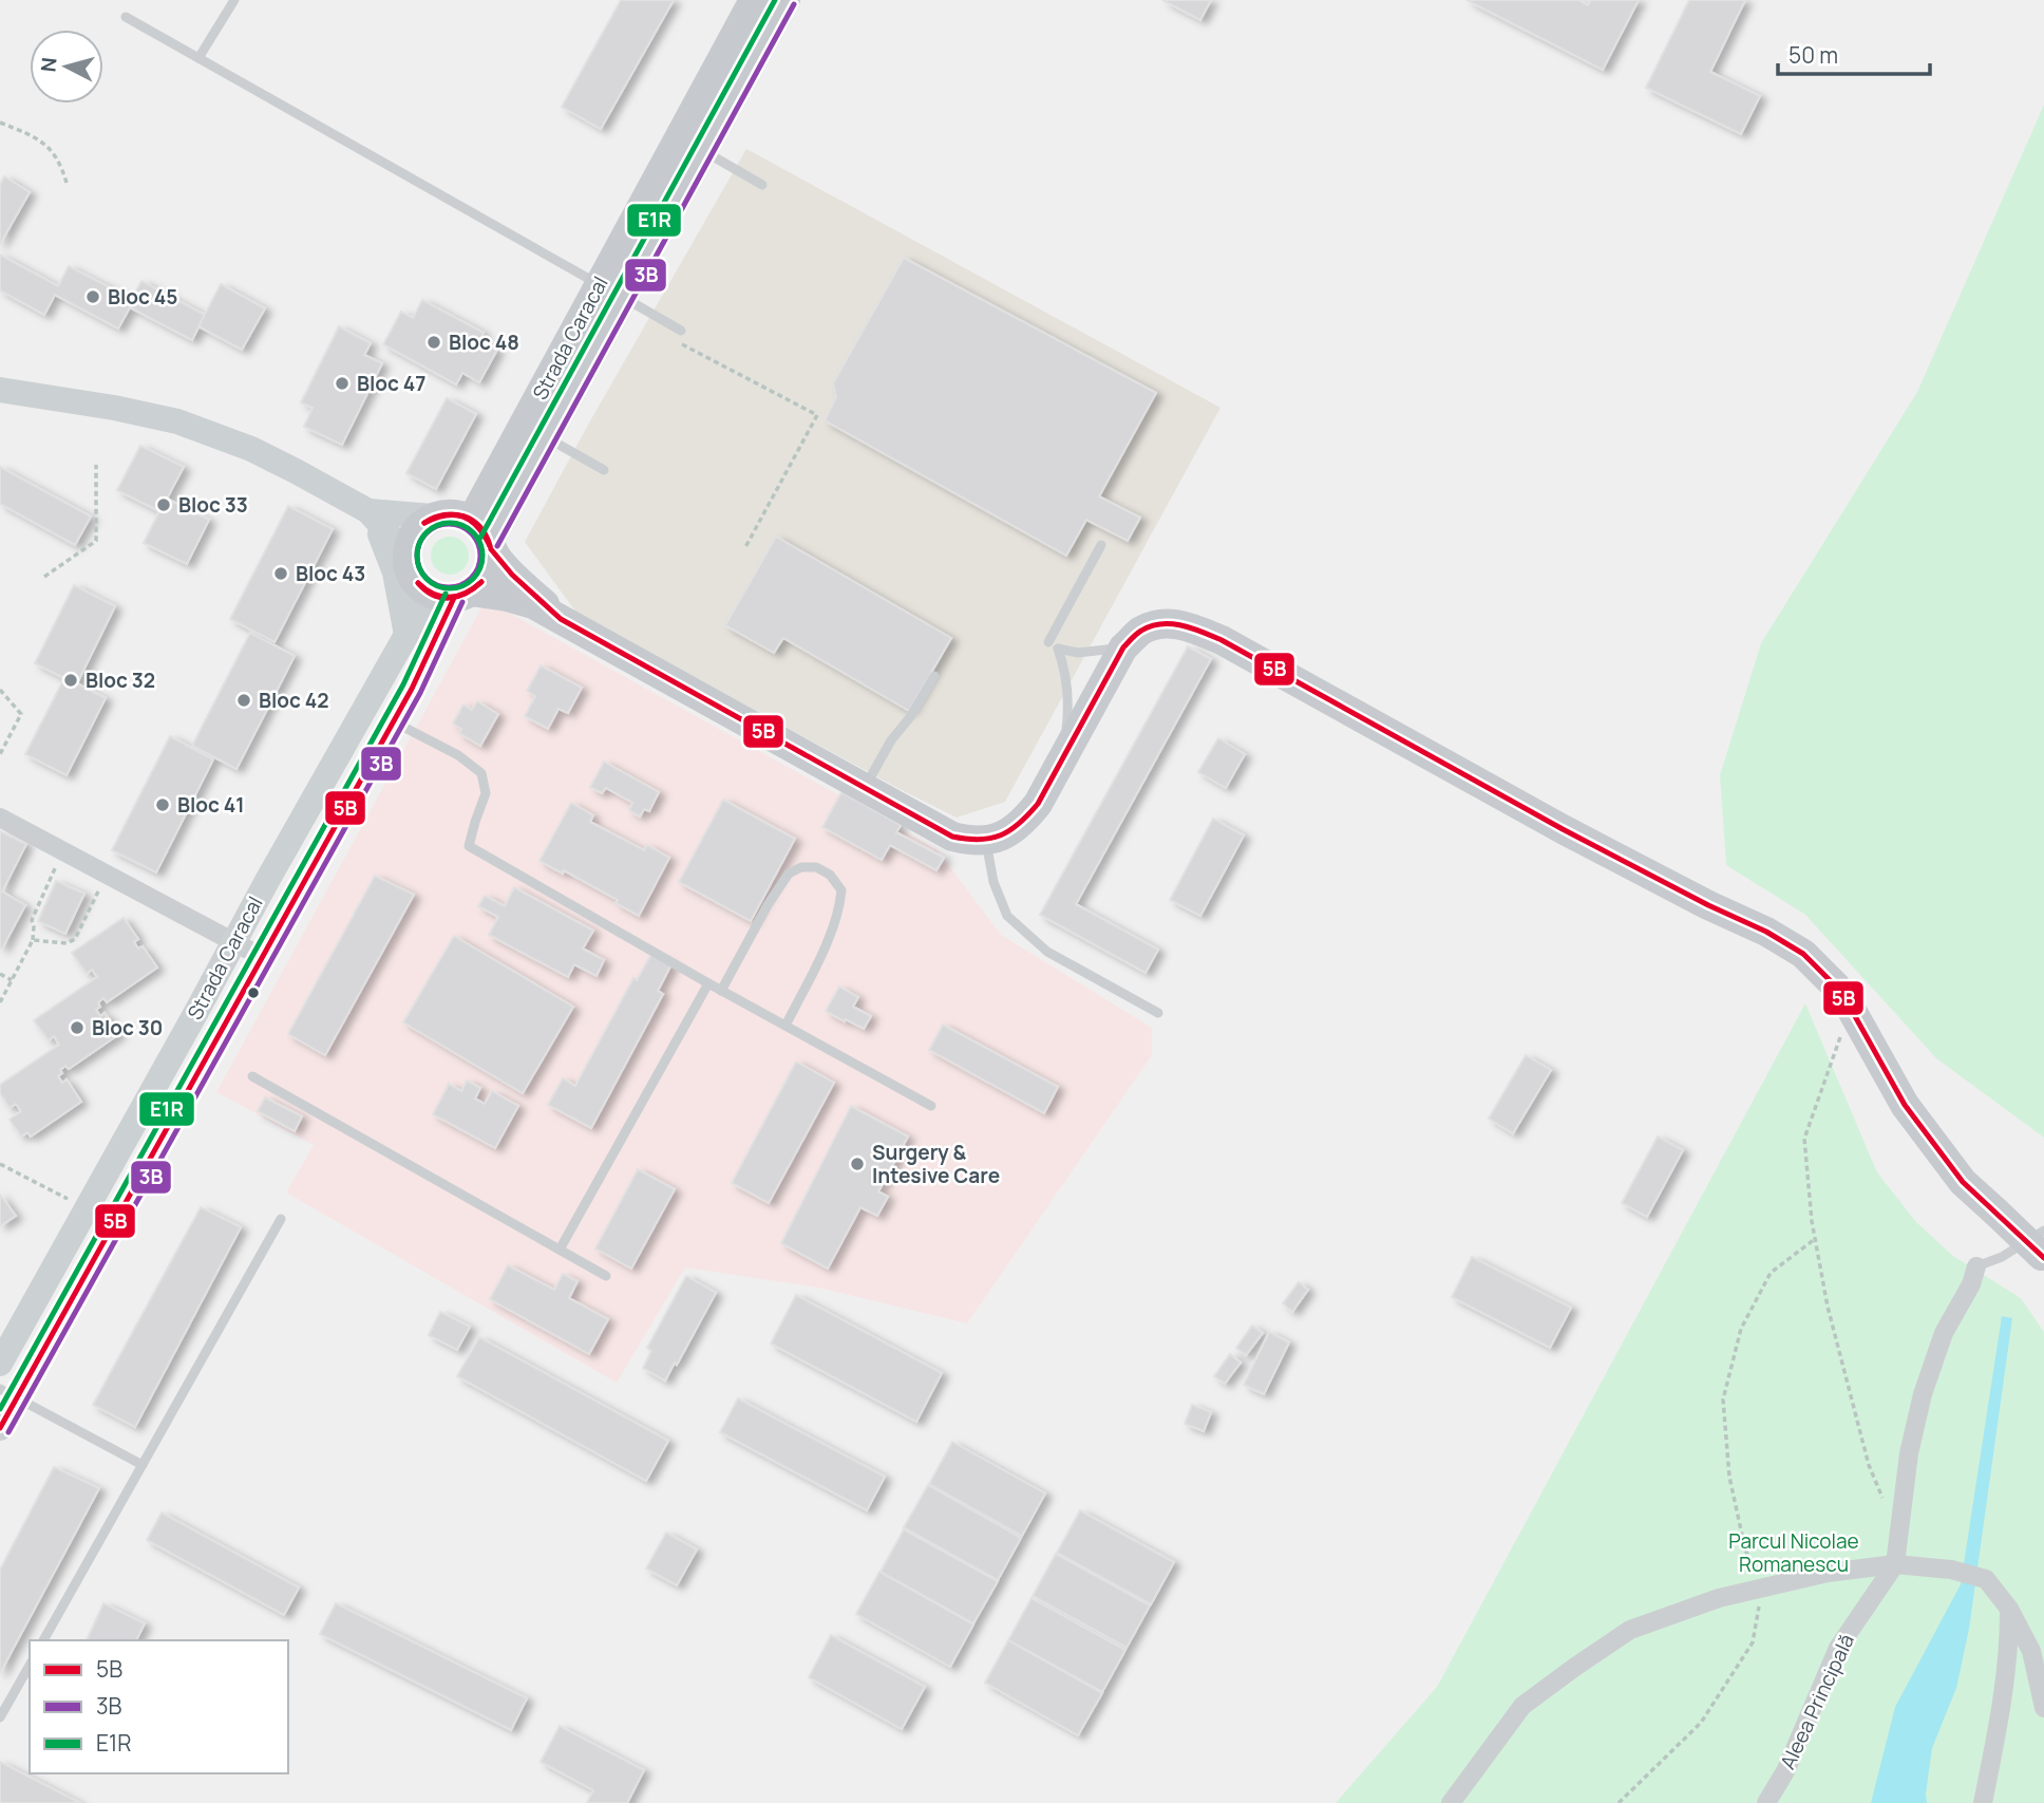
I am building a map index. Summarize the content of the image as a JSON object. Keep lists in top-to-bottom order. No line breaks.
{"streets":{"main road":["Strada Caracal"],"street":["Aleea Principală"]},"parks":["Parcul Nicolae Romanescu"],"places":["Bloc 45","Bloc 48","Bloc 47","Bloc 33","Bloc 43","Bloc 32","Bloc 42","Bloc 41","Bloc 30","Surgery & Intesive Care"],"lines":["transit line E1R","transit line 3B","transit line 5B"],"legend":["5B","3B","E1R"],"scale_bar":"50 m","north":"left"}
